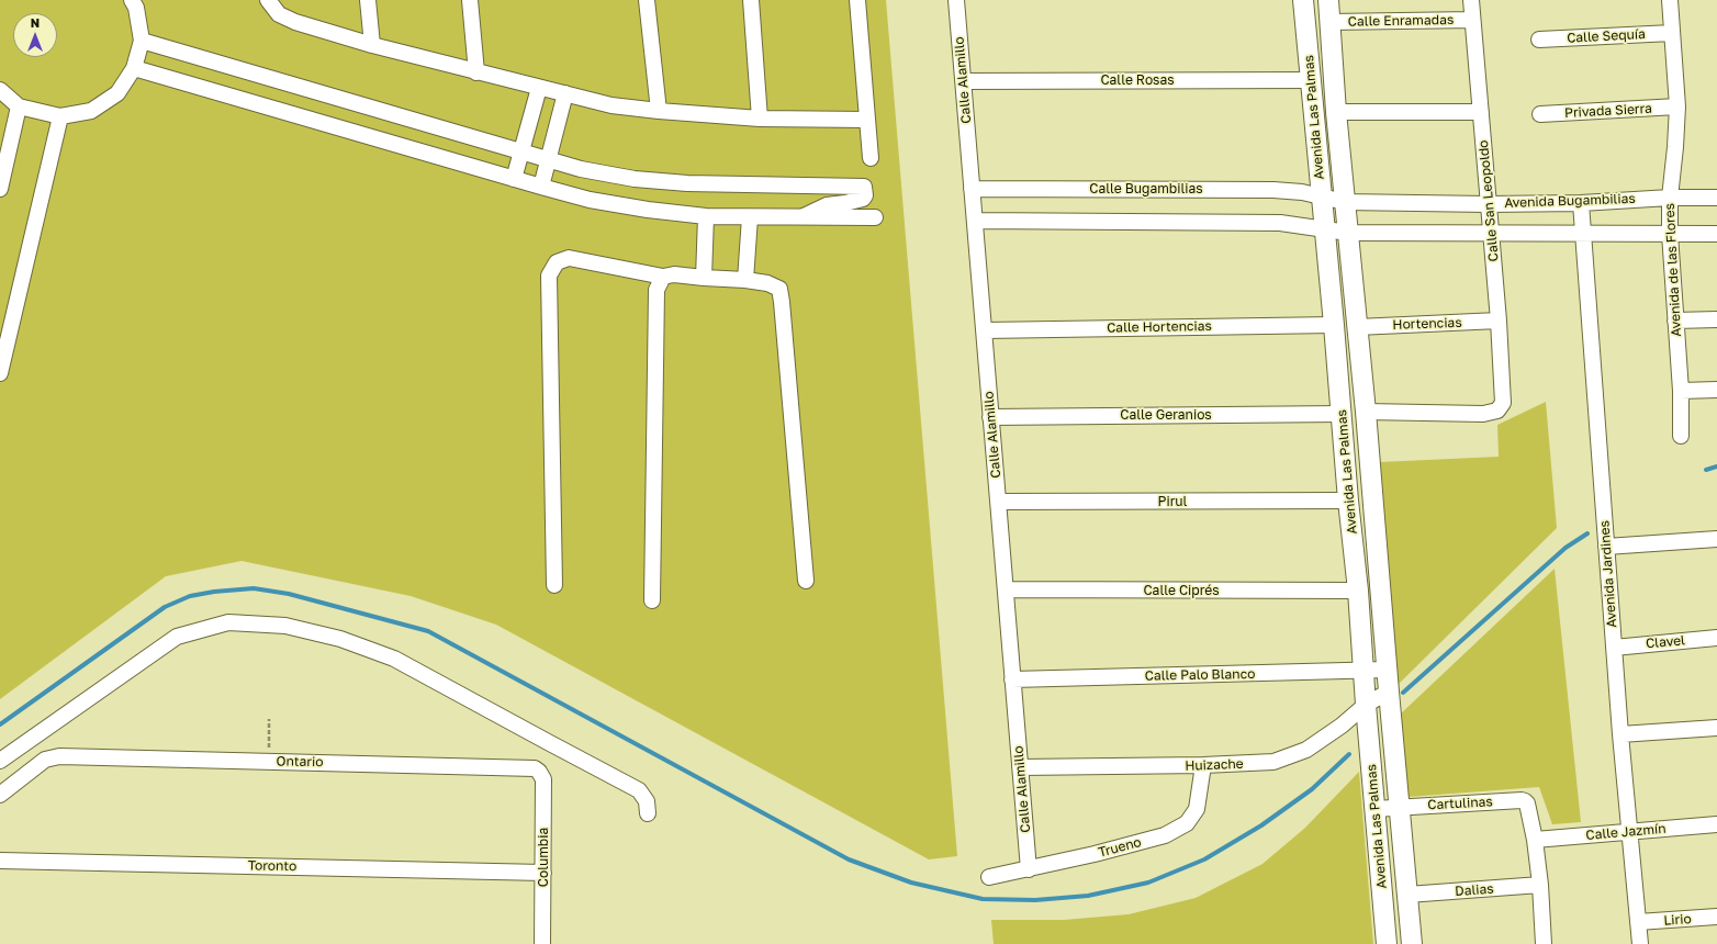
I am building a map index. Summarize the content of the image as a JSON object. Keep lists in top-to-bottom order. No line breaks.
{"streets":{"street":["Calle Enramadas","Calle Sequía","Calle Alamillo","Calle Rosas","Privada Sierra","Avenida Las Palmas","Calle Bugambilias","Calle San Leopoldo","Avenida Bugambilias","Avenida de las Flores","Hortencias","Calle Hortencias","Calle Geranios","Pirul","Avenida Jardines","Calle Ciprés","Clavel","Calle Palo Blanco","Ontario","Huizache","Cartulinas","Calle Jazmín","Trueno","Columbia","Toronto","Dalias","Lirio"]},"crossings":[["Calle Enramadas","Avenida Las Palmas"],["Calle Enramadas","Calle San Leopoldo"],["Calle Sequía","Avenida de las Flores"],["Calle Alamillo","Calle Rosas"],["Calle Alamillo","Calle Bugambilias"],["Calle Alamillo","Calle Hortencias"],["Calle Alamillo","Calle Geranios"],["Calle Alamillo","Pirul"],["Calle Alamillo","Calle Ciprés"],["Calle Alamillo","Calle Palo Blanco"],["Calle Alamillo","Huizache"],["Calle Alamillo","Trueno"],["Calle Rosas","Avenida Las Palmas"],["Privada Sierra","Avenida de las Flores"],["Avenida Las Palmas","Calle Bugambilias"],["Avenida Las Palmas","Calle San Leopoldo"],["Avenida Las Palmas","Avenida Bugambilias"],["Avenida Las Palmas","Hortencias"],["Avenida Las Palmas","Calle Hortencias"],["Avenida Las Palmas","Calle Geranios"],["Avenida Las Palmas","Pirul"],["Avenida Las Palmas","Calle Ciprés"],["Avenida Las Palmas","Calle Palo Blanco"],["Avenida Las Palmas","Huizache"],["Avenida Las Palmas","Cartulinas"],["Avenida Las Palmas","Dalias"],["Calle Bugambilias","Avenida Bugambilias"],["Calle San Leopoldo","Avenida Bugambilias"],["Calle San Leopoldo","Hortencias"],["Avenida Bugambilias","Avenida de las Flores"],["Avenida Bugambilias","Avenida Jardines"],["Avenida Jardines","Clavel"],["Avenida Jardines","Calle Jazmín"],["Avenida Jardines","Lirio"],["Ontario","Columbia"],["Huizache","Trueno"],["Cartulinas","Calle Jazmín"],["Columbia","Toronto"]],"north":"top"}
